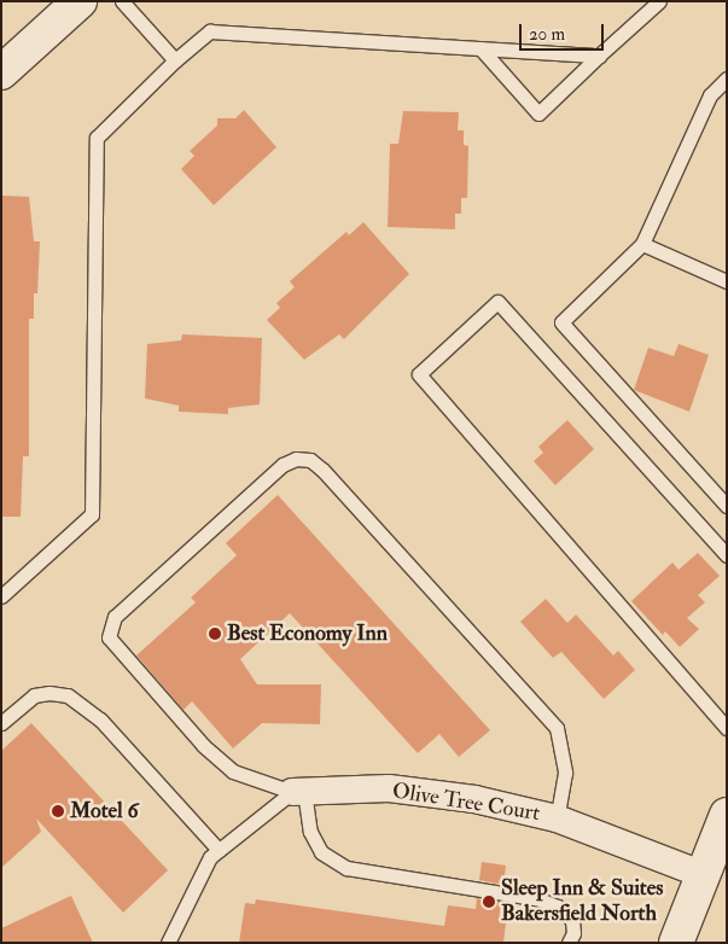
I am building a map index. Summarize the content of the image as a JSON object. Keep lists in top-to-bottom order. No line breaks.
{"streets":{"street":["Olive Tree Court"]},"places":["Best Economy Inn","Motel 6","Sleep Inn & Suites Bakersfield North"],"scale_bar":"20 m"}
